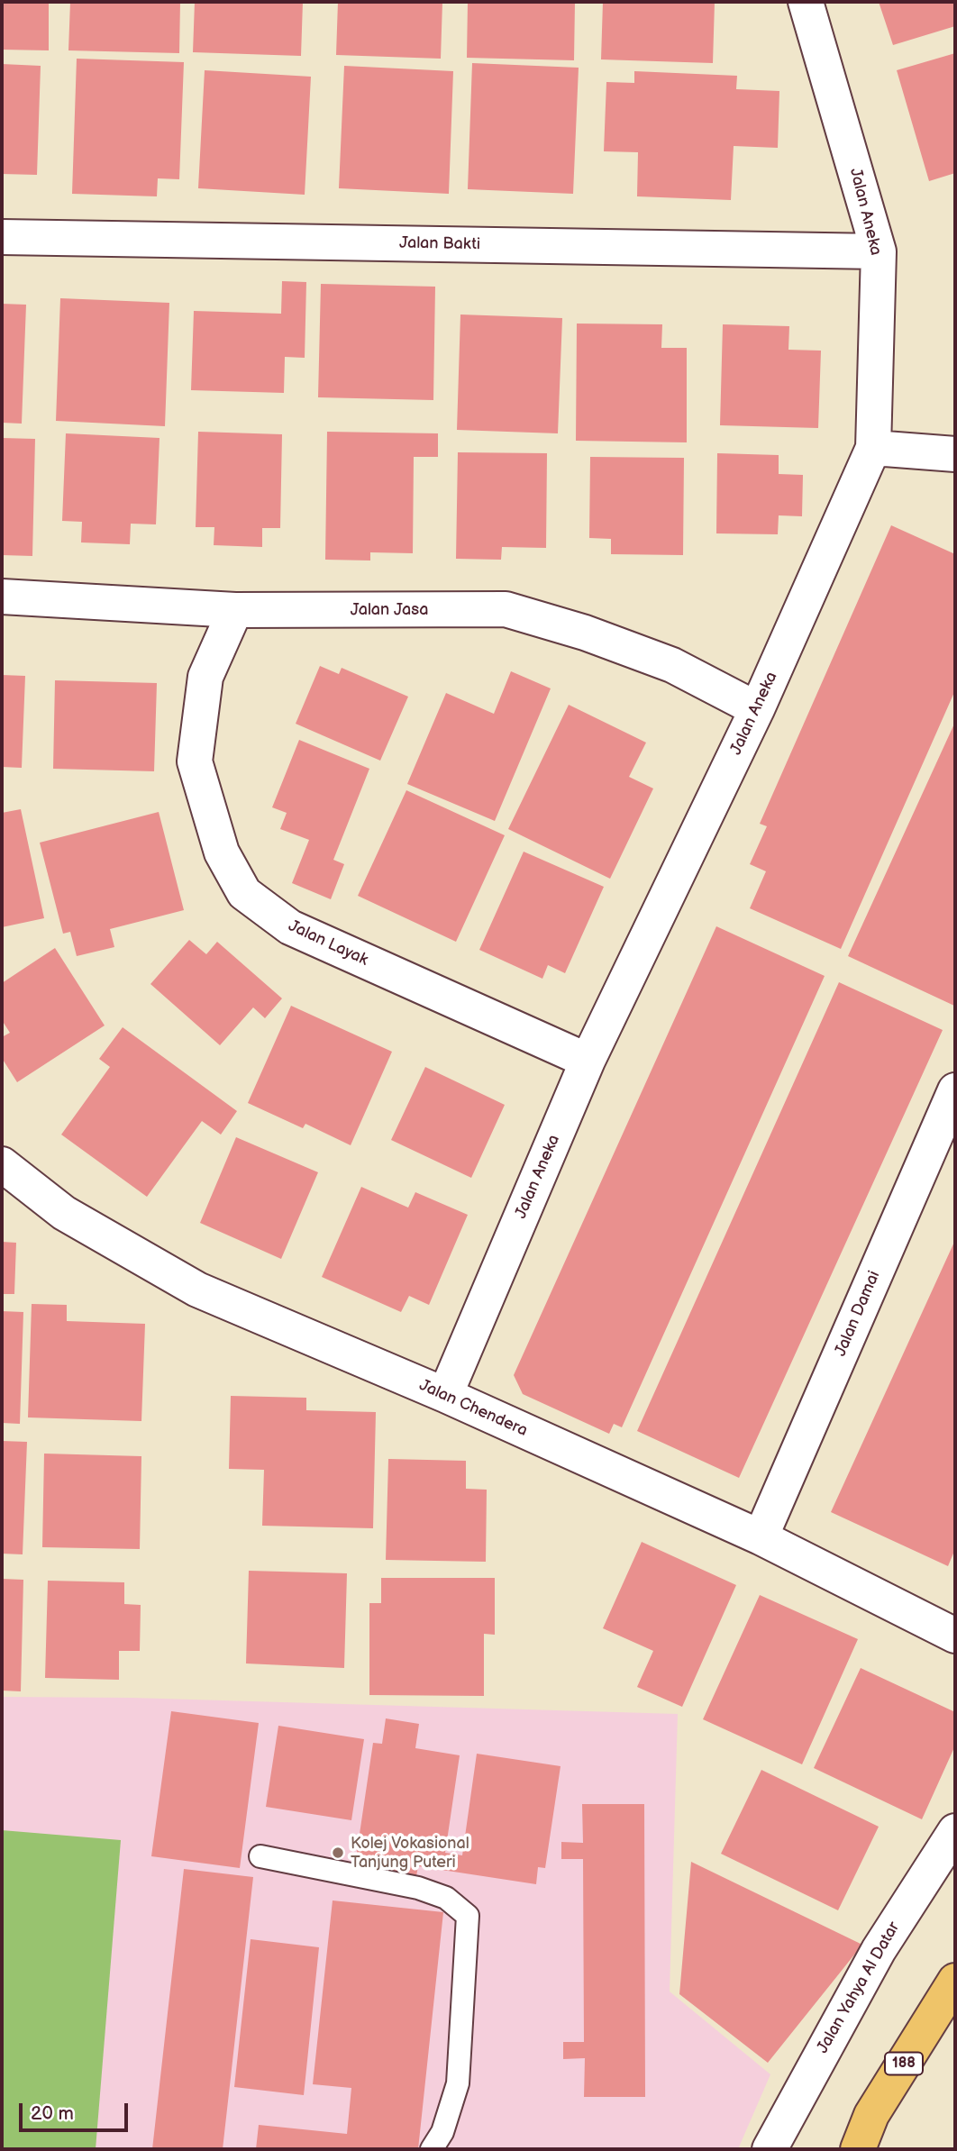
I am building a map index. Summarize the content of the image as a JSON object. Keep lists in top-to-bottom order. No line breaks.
{"streets":{"highway":["188"],"street":["Jalan Aneka","Jalan Bakti","Jalan Jasa","Jalan Layak","Jalan Damai","Jalan Chendera","Jalan Yahya Al Datar"]},"crossings":[["Jalan Aneka","Jalan Bakti"],["Jalan Aneka","Jalan Jasa"],["Jalan Aneka","Jalan Layak"],["Jalan Aneka","Jalan Chendera"],["Jalan Jasa","Jalan Layak"],["Jalan Damai","Jalan Chendera"]],"places":["Kolej Vokasional Tanjung Puteri"],"scale_bar":"20 m"}
